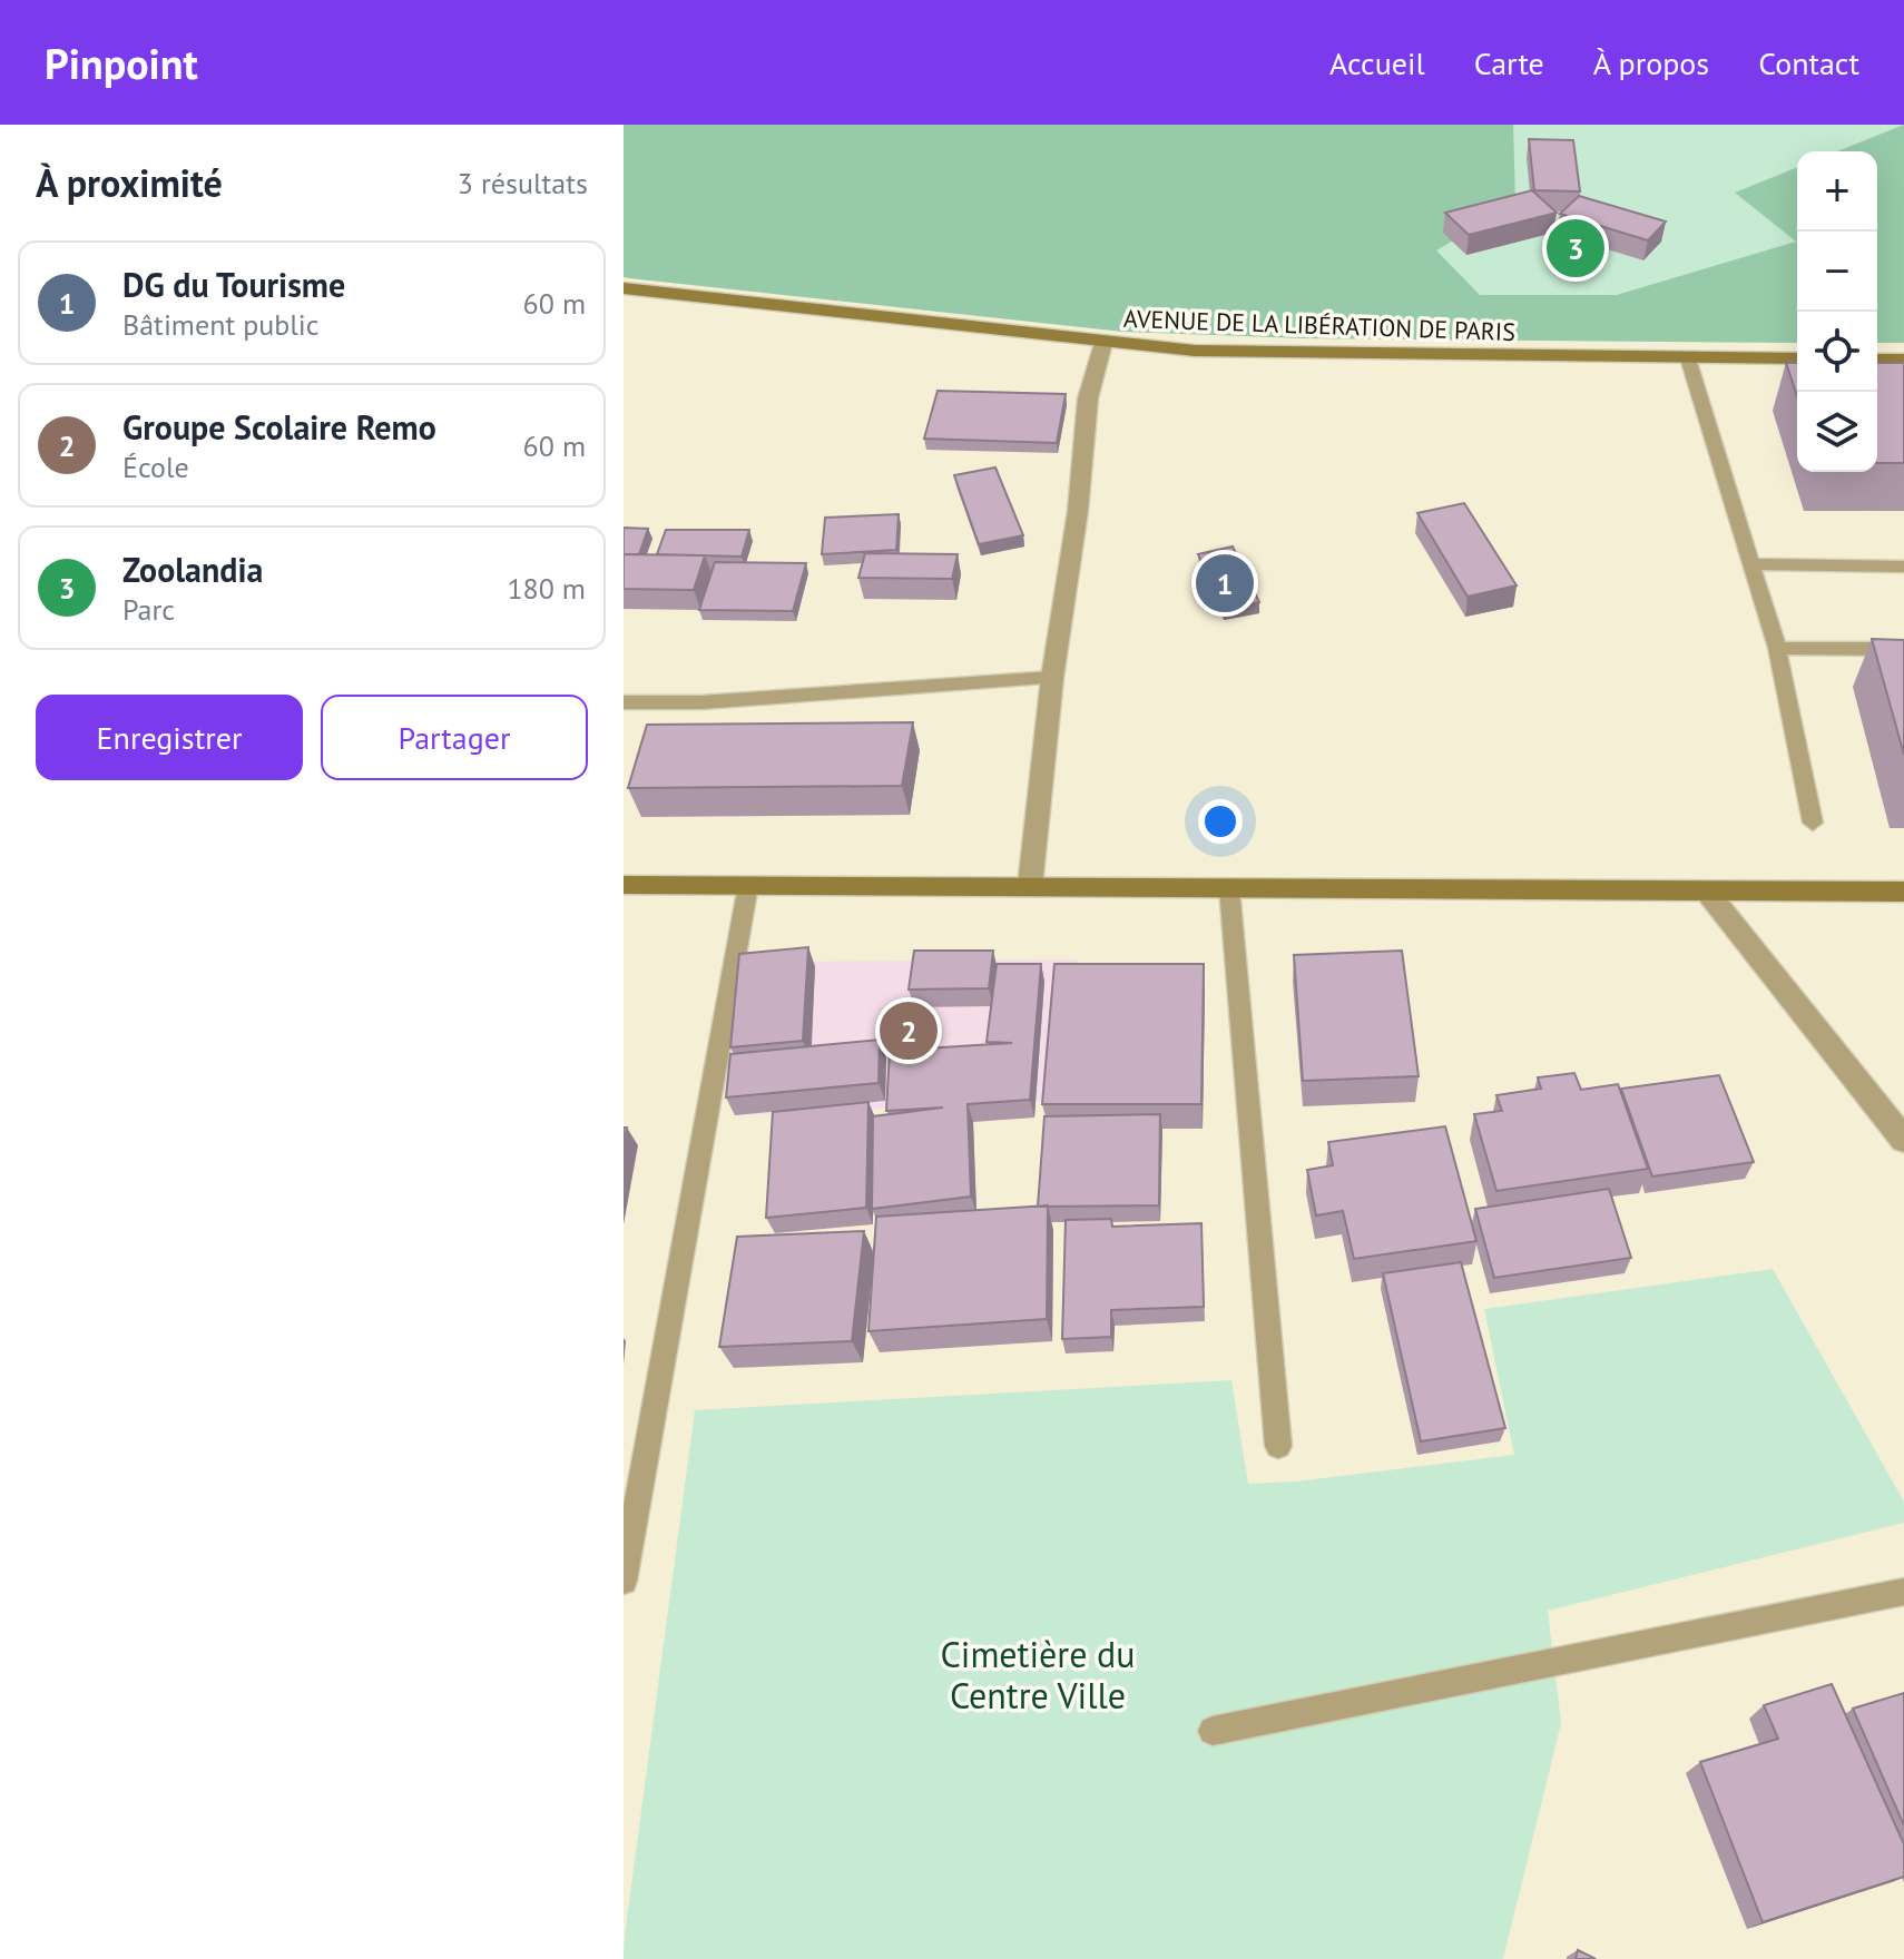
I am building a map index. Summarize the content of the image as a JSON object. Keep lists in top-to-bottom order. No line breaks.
{"streets":{"street":["AVENUE DE LA LIBÉRATION DE PARIS"]},"parks":["Cimetière du Centre Ville"],"page":{"header":"Pinpoint","nav":["Accueil","Carte","À propos","Contact"],"heading":["À proximité","3 résultats"],"map_buttons":["+","−"],"pins":["3","1","2"],"list":[{"mark":"1","name":"DG du Tourisme","note":"Bâtiment public","value":"60 m"},{"mark":"2","name":"Groupe Scolaire Remo","note":"École","value":"60 m"},{"mark":"3","name":"Zoolandia","note":"Parc","value":"180 m"}],"buttons":["Enregistrer","Partager"]}}
